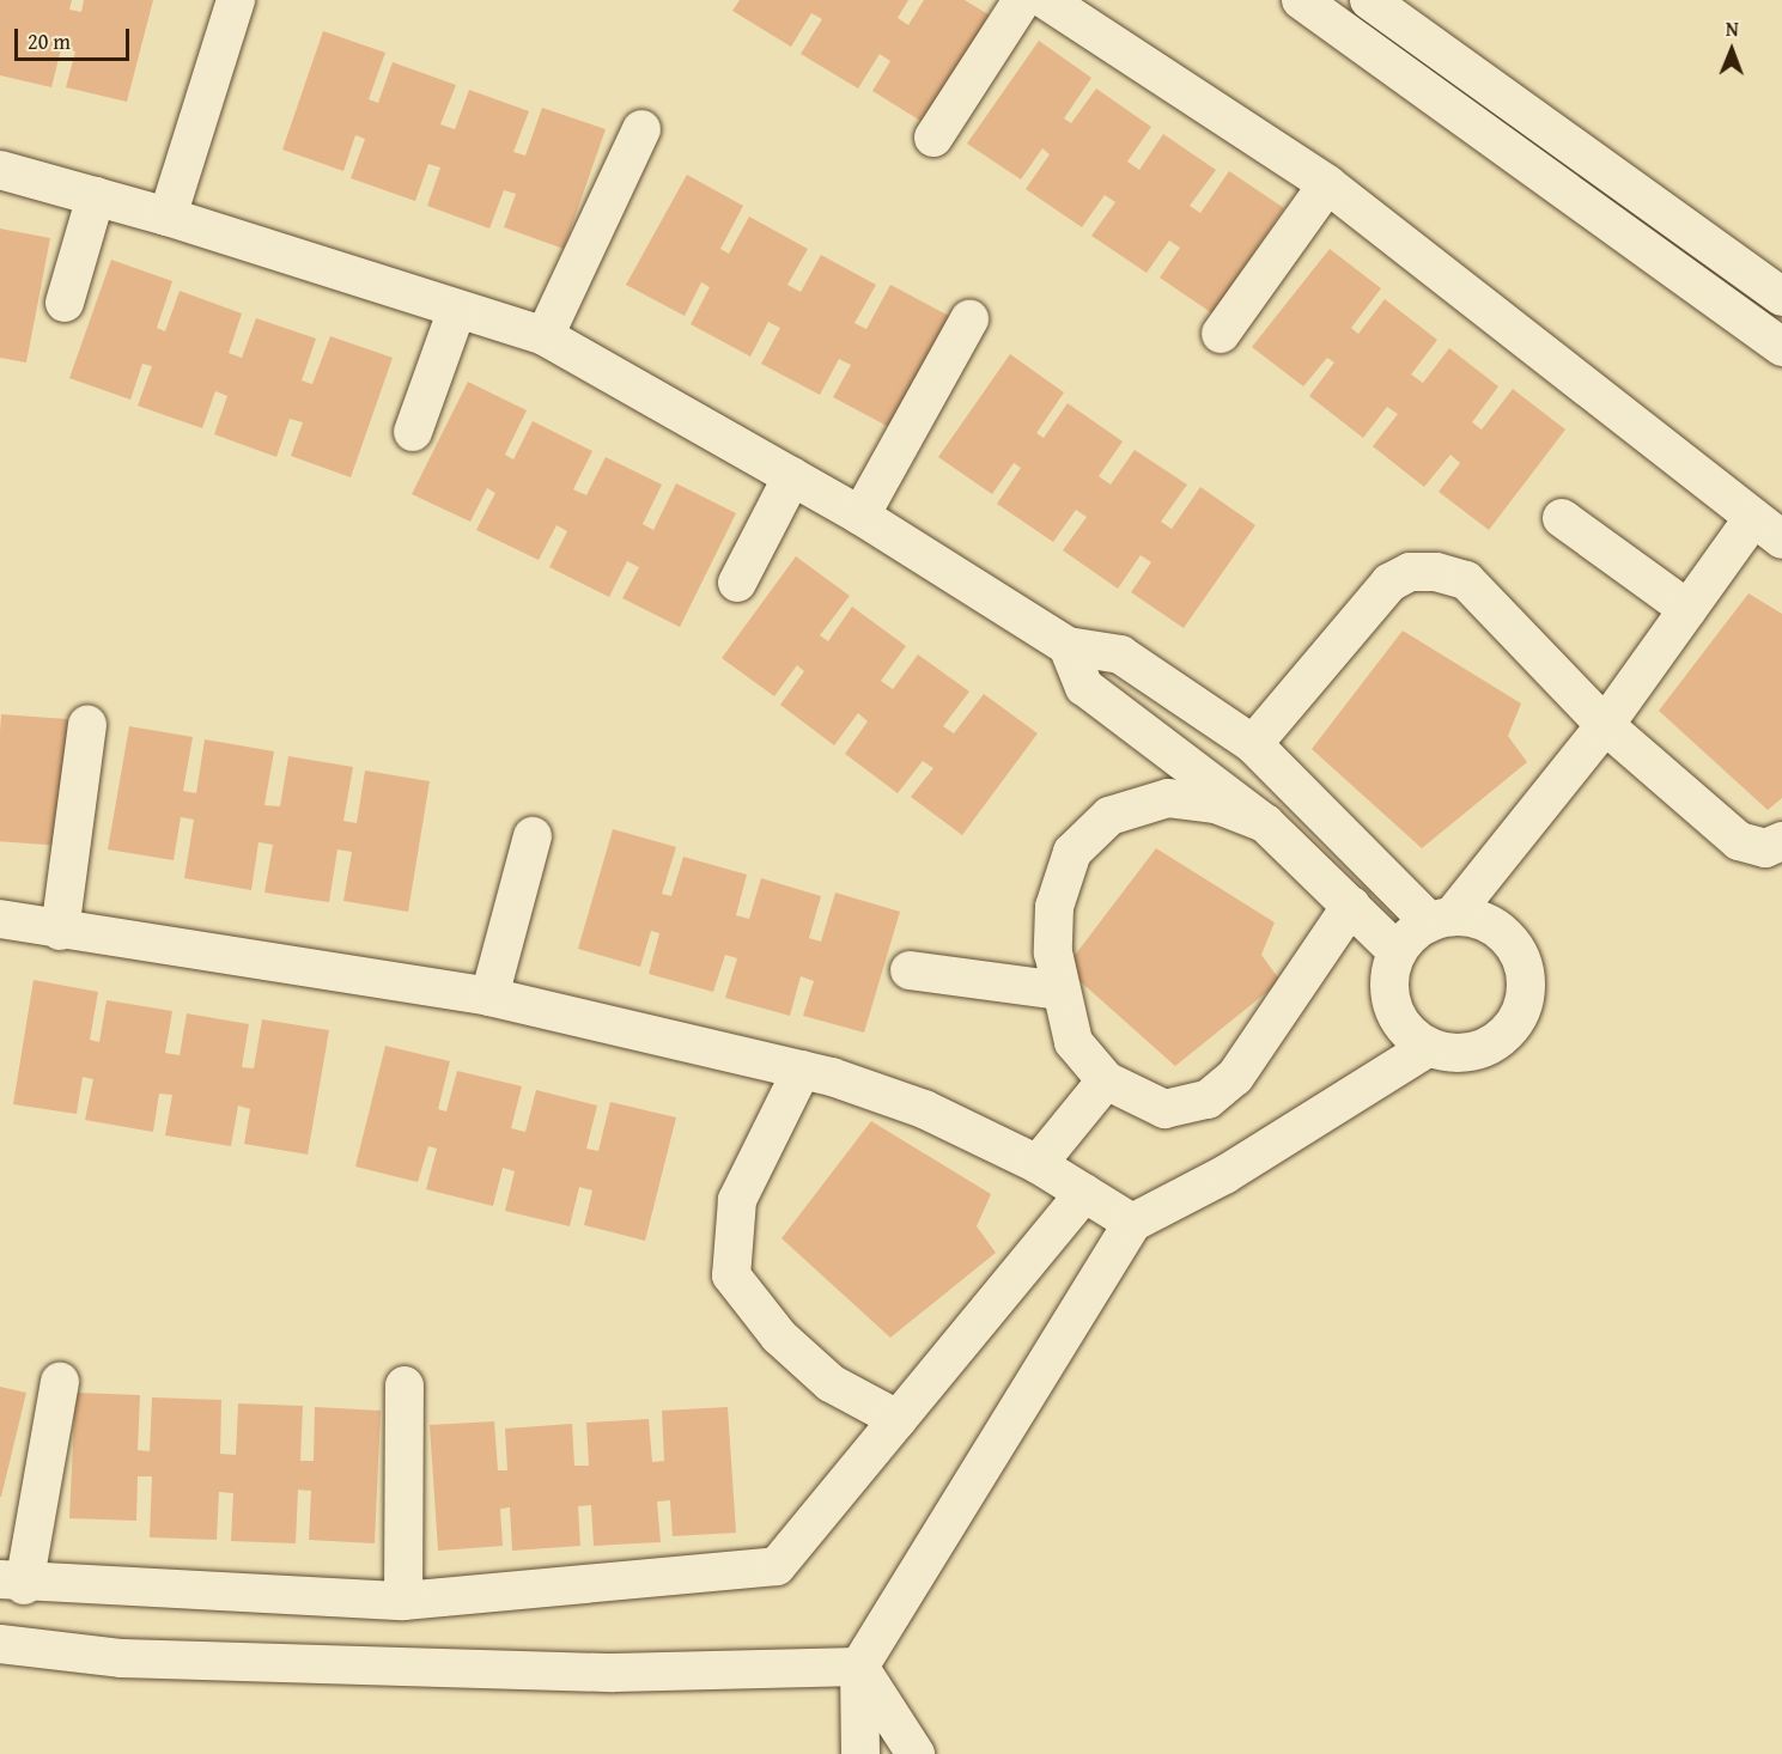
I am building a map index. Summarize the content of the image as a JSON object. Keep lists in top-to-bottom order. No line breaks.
{"scale_bar":"20 m","north":"top"}
